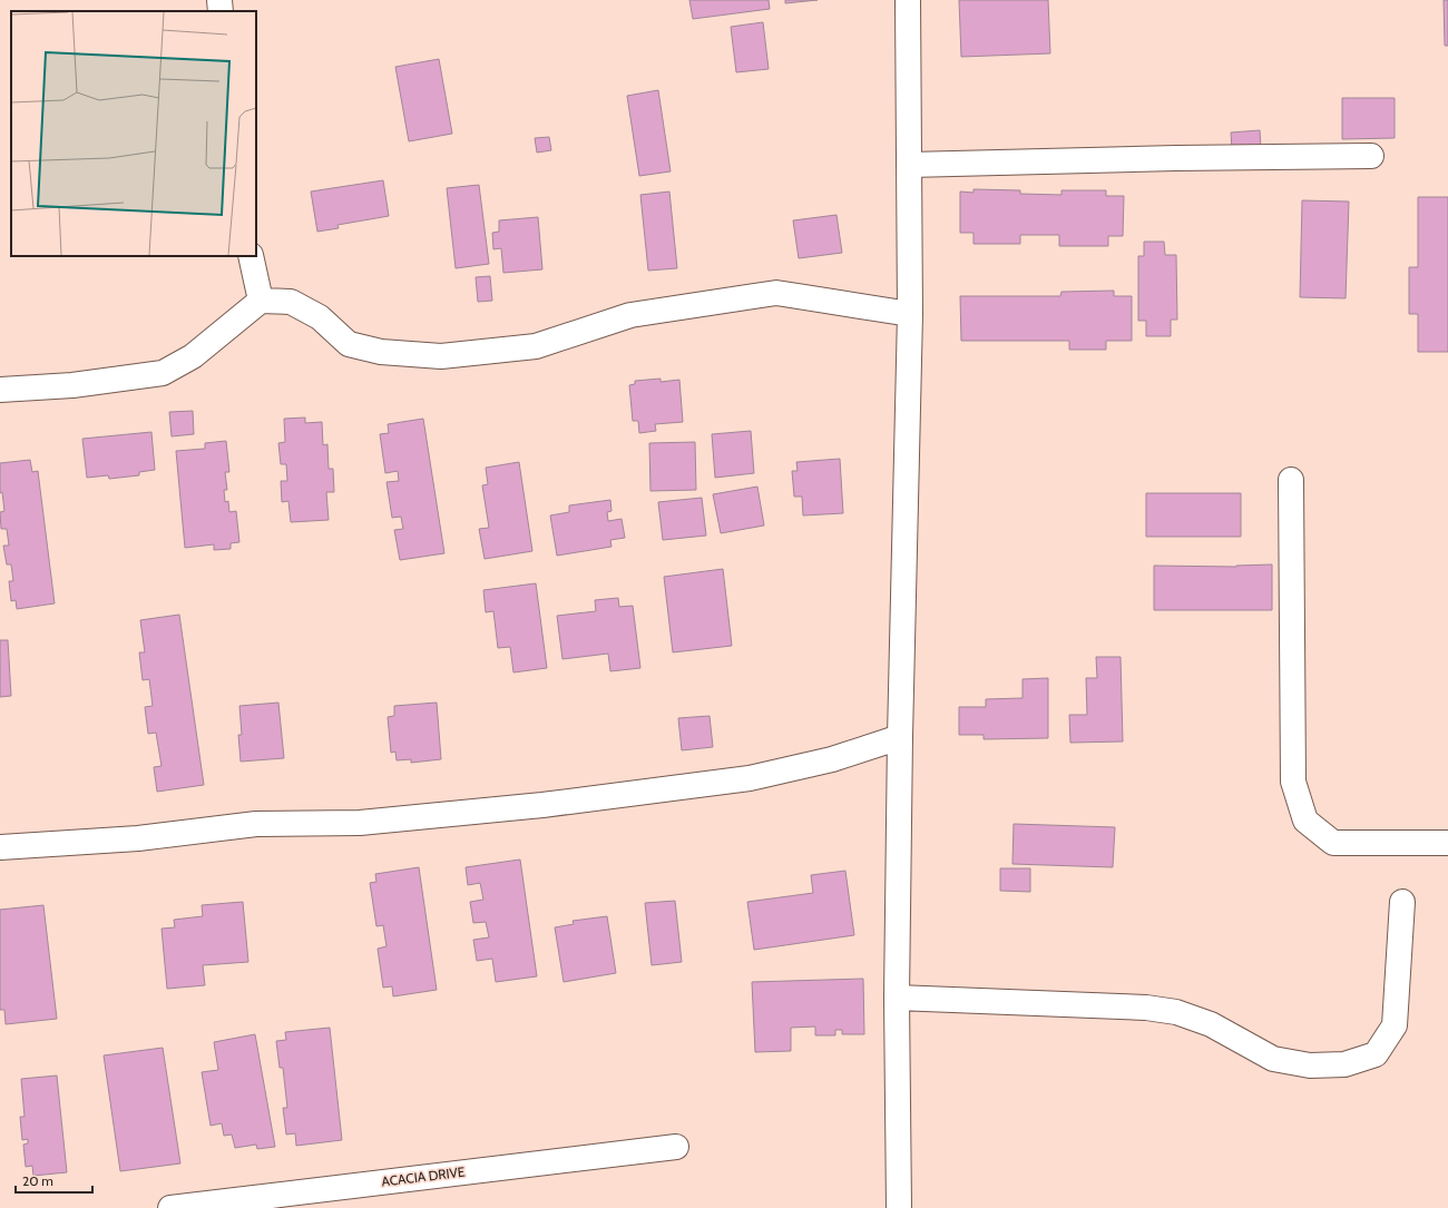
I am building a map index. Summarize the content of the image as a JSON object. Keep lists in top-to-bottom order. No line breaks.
{"streets":{"street":["ACACIA DRIVE"]},"scale_bar":"20 m"}
